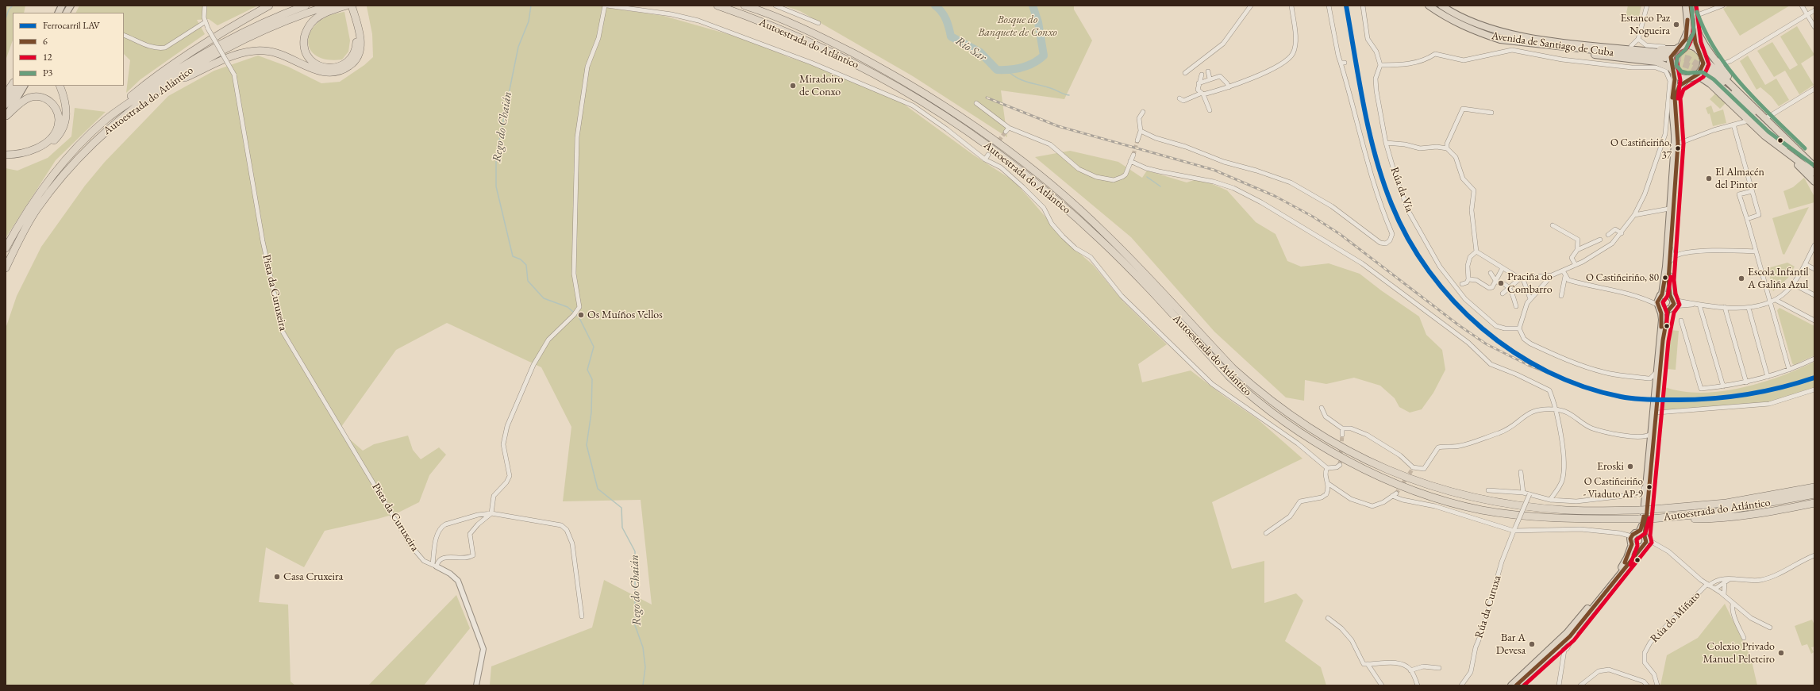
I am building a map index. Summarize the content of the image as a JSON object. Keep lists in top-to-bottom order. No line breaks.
{"streets":{"highway":["Autoestrada do Atlántico"],"main road":["Avenida de Santiago de Cuba"],"street":["Rúa da Vía","Pista da Curuxeira","Rúa da Curuxa","Rúa do Miñato"]},"water":["Río Sar","Rego do Chaián"],"parks":["Bosque do Banquete de Conxo"],"places":["Estanco Paz Nogueira","Miradoiro de Conxo","O Castiñeiriño, 37","El Almacén del Pintor","O Castiñeiriño, 80","Escola Infantil A Galiña Azul","Praciña do Combarro","Os Muíños Vellos","Eroski","O Castiñeiriño - Viaduto AP-9","Casa Cruxeira","Bar A Devesa","Colexio Privado Manuel Peleteiro"],"lines":["rail line LAV","transit line 6","transit line 12","transit line P3"],"legend":["Ferrocarril LAV","6","12","P3"]}
